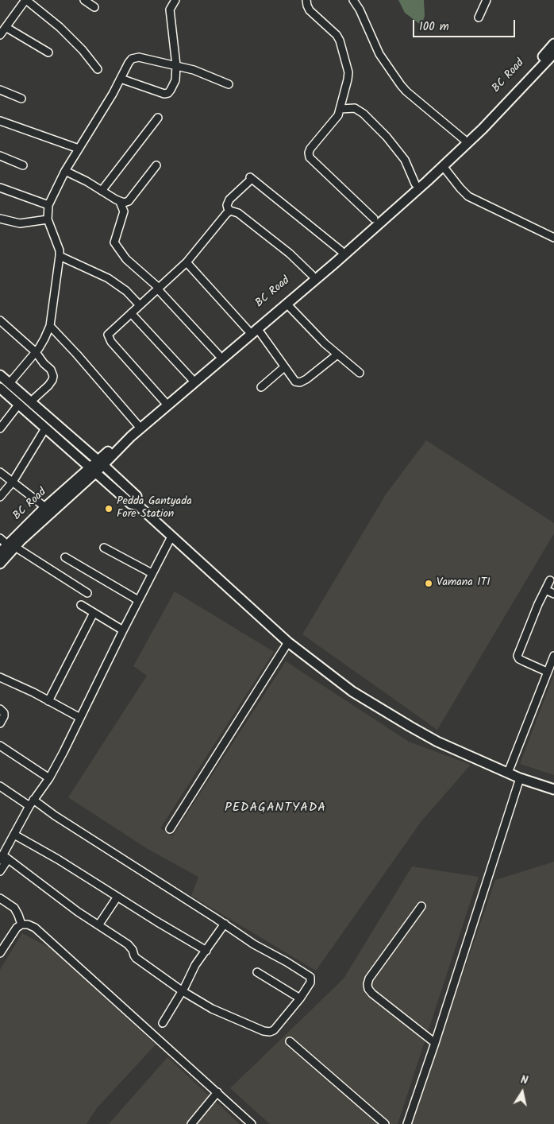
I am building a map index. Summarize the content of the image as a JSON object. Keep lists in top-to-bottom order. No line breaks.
{"streets":{"street":["BC Road"]},"districts":["PEDAGANTYADA"],"places":["Pedda Gantyada Fore Station","Vamana ITI"],"scale_bar":"100 m","north":"top"}
